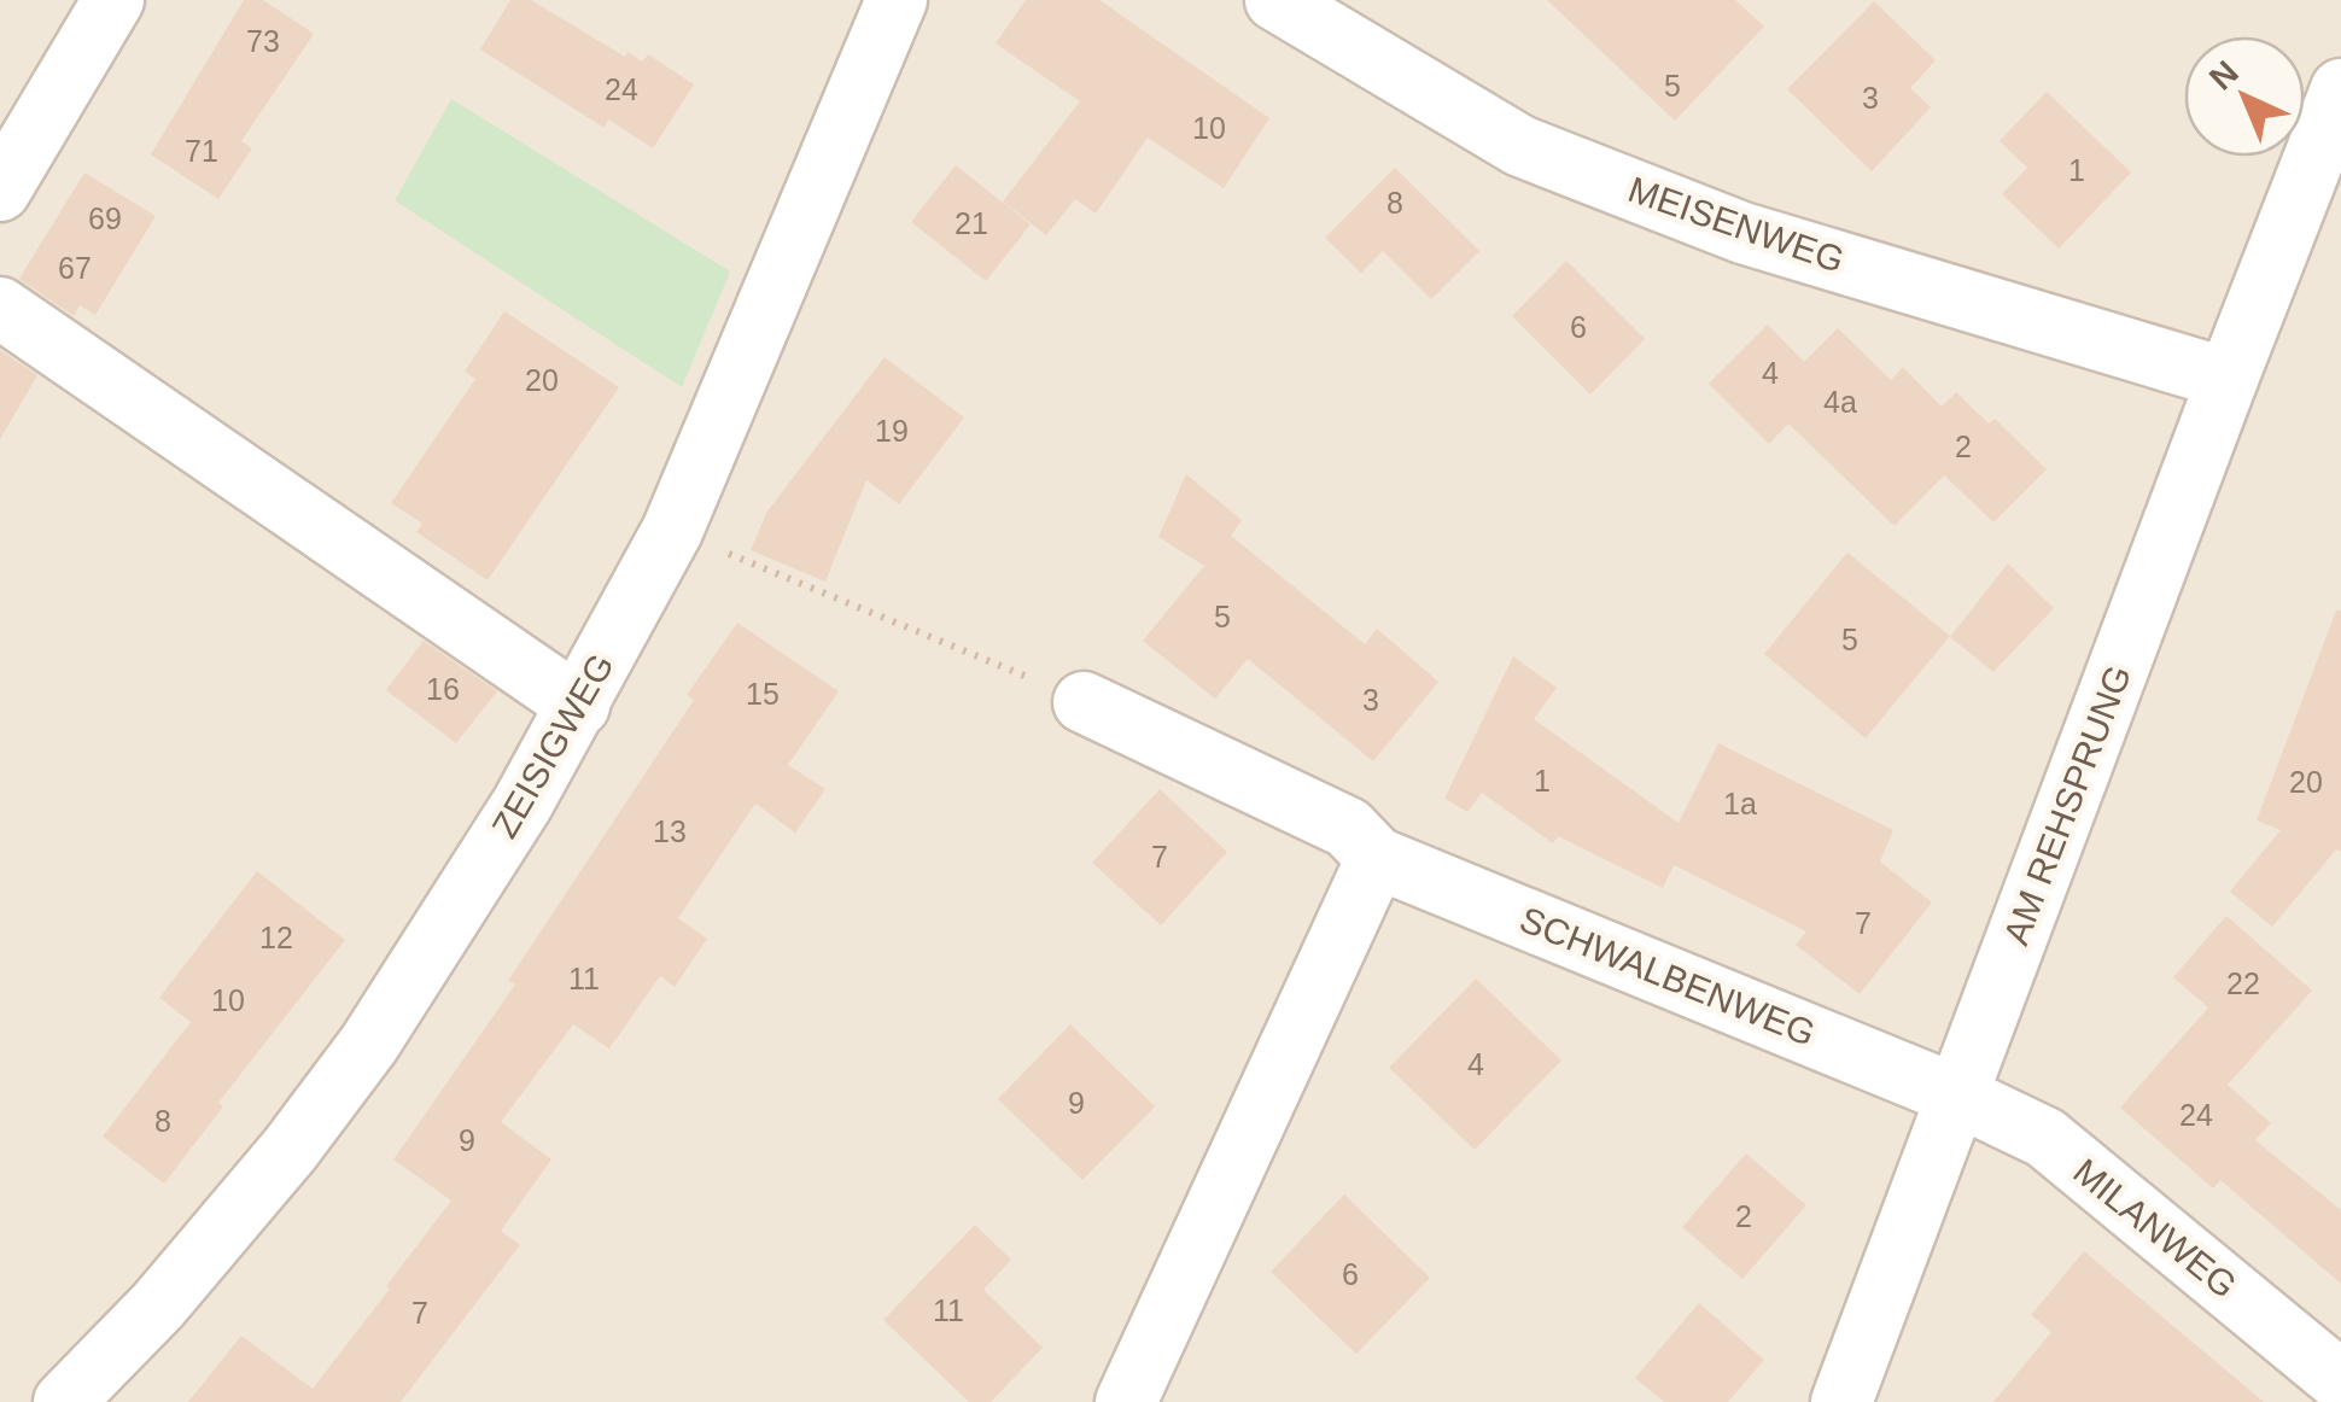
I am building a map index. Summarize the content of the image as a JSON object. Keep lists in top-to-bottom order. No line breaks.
{"streets":{"street":["MEISENWEG","ZEISIGWEG","AM REHSPRUNG","SCHWALBENWEG","MILANWEG"]},"crossings":[["MEISENWEG","AM REHSPRUNG"],["AM REHSPRUNG","SCHWALBENWEG"],["AM REHSPRUNG","MILANWEG"],["SCHWALBENWEG","MILANWEG"]],"house_numbers":["73","5","24","3","10","71","1","8","69","21","67","6","4","20","4a","19","2","5","5","16","15","3","1","20","1a","13","7","7","12","11","22","10","4","9","24","8","9","2","6","11","7"],"north":"top left"}
